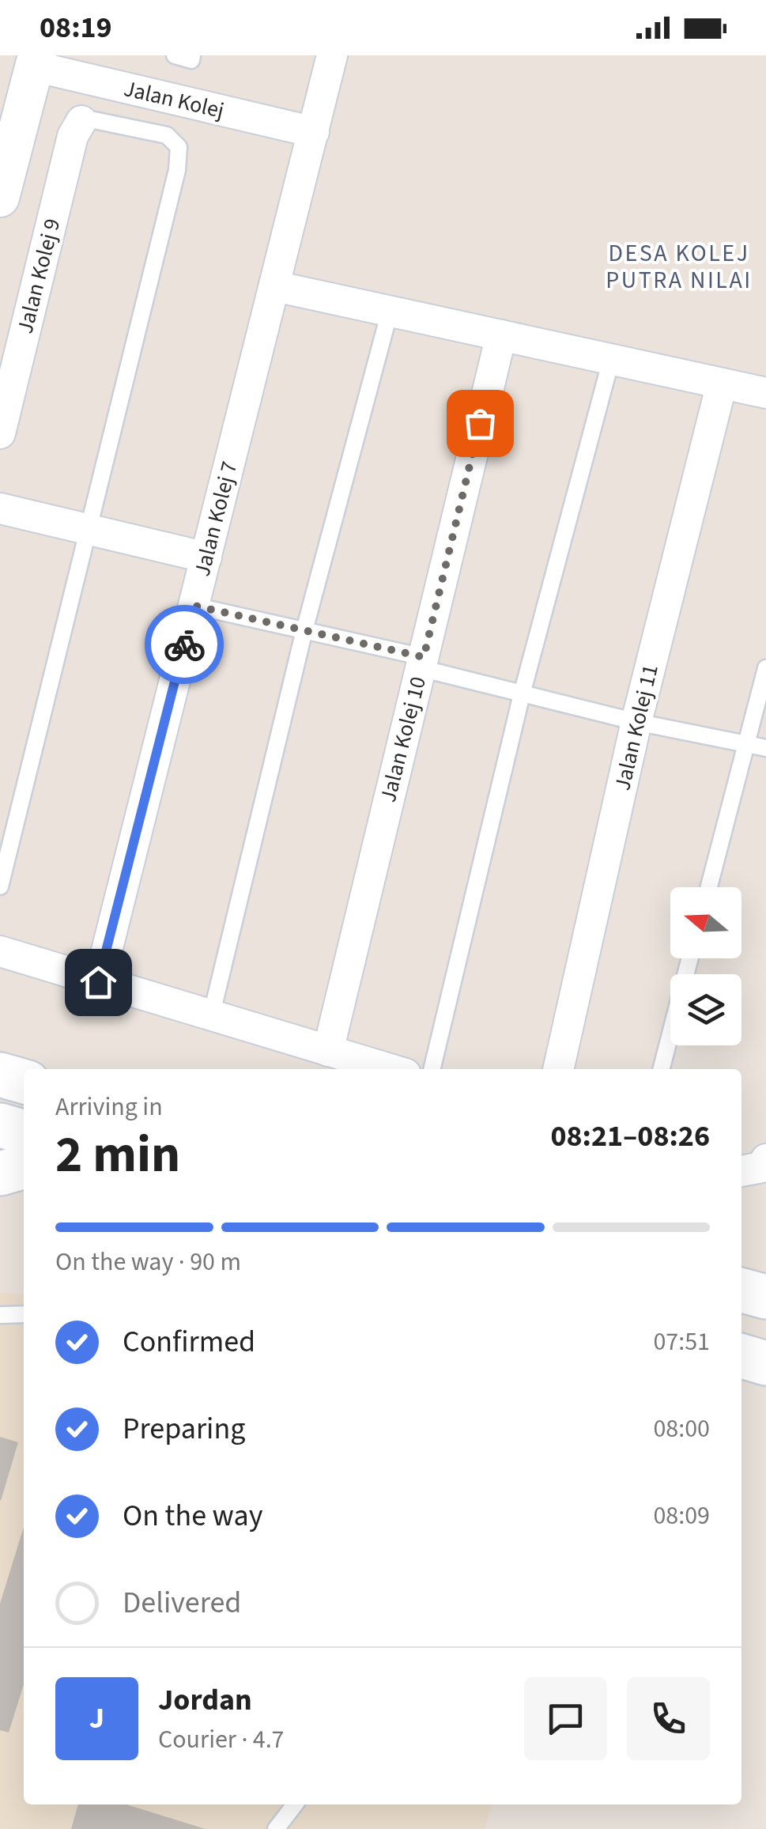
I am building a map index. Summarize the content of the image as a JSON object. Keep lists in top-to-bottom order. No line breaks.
{"streets":{"street":["Jalan Kolej","Jalan Kolej 9","Jalan Kolej 7","Jalan Kolej 11","Jalan Kolej 10"]},"crossings":[["Jalan Kolej","Jalan Kolej 7"]],"districts":["DESA KOLEJ PUTRA NILAI"],"north":"left","page":{"status":"08:19","heading":["2 min","Arriving in","08:21–08:26"],"panel":["Jordan","Courier · 4.7"],"bar":"On the way · 90 m","list":[["Confirmed","07:51"],["Preparing","08:00"],["On the way","08:09"],"Delivered"],"round":"J"}}
